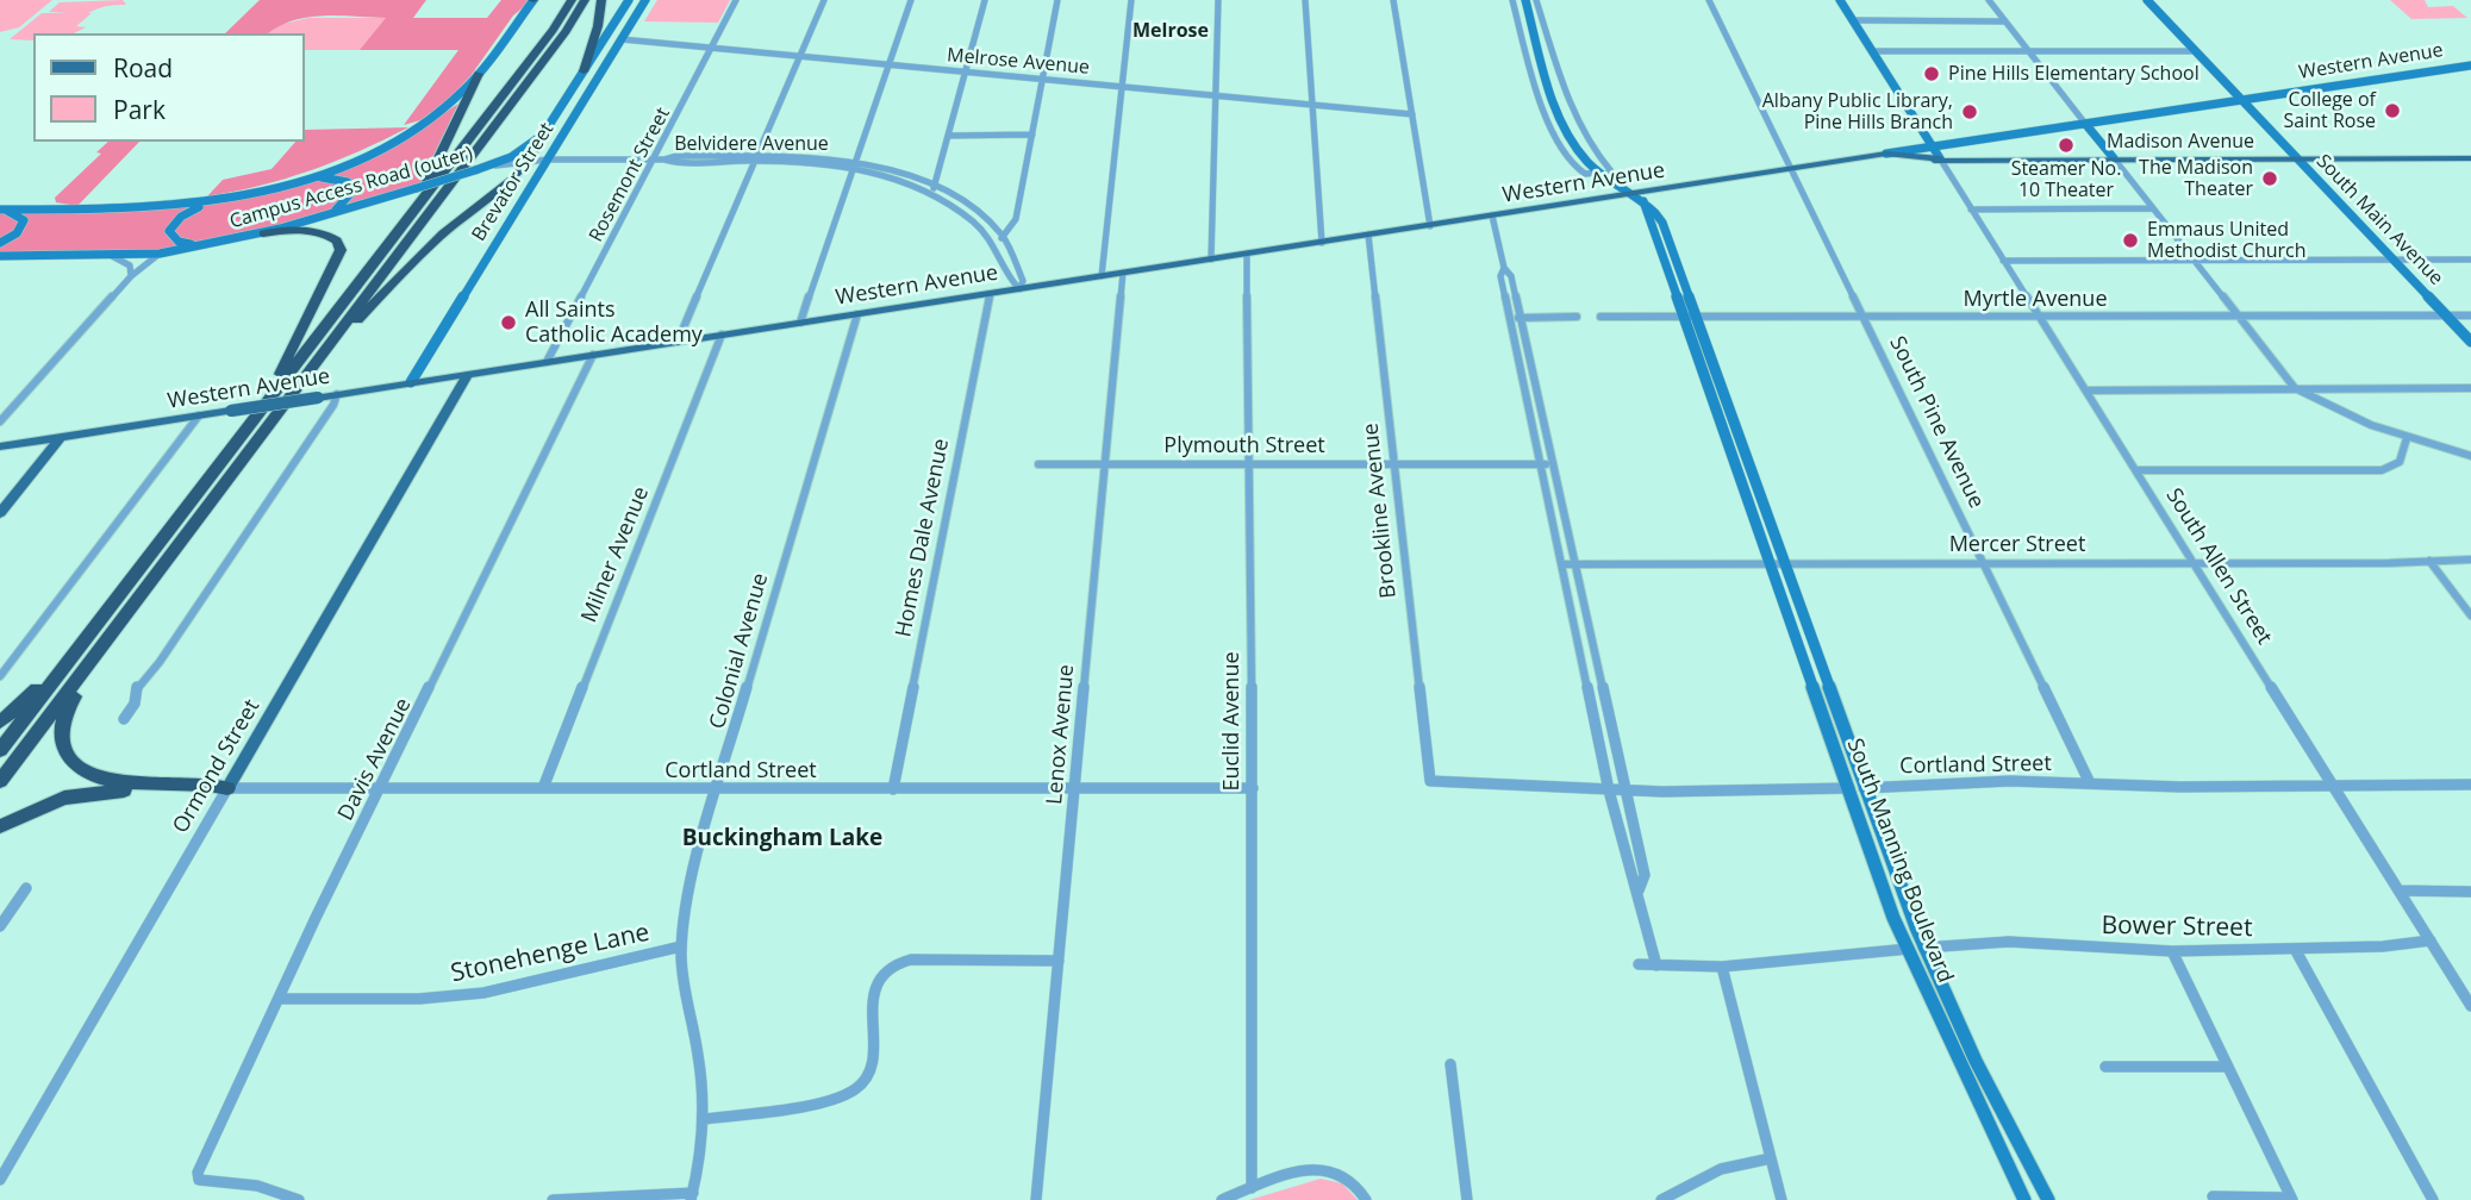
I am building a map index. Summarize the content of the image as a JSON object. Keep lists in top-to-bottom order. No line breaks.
{"streets":{"main road":["Western Avenue","Madison Avenue","Ormond Street"],"street":["Melrose Avenue","Belvidere Avenue","Rosemont Street","Brevator Street","Campus Access Road (outer)","South Main Avenue","Myrtle Avenue","South Pine Avenue","Plymouth Street","Brookline Avenue","Homes Dale Avenue","Mercer Street","Milner Avenue","South Allen Street","Colonial Avenue","Euclid Avenue","Lenox Avenue","Davis Avenue","Cortland Street","South Manning Boulevard","Bower Street","Stonehenge Lane"]},"crossings":[["Melrose Avenue","Rosemont Street"],["Melrose Avenue","Brevator Street"],["Western Avenue","Madison Avenue"],["Western Avenue","Belvidere Avenue"],["Western Avenue","Rosemont Street"],["Western Avenue","Brevator Street"],["Western Avenue","South Main Avenue"],["Western Avenue","South Pine Avenue"],["Western Avenue","Brookline Avenue"],["Western Avenue","Homes Dale Avenue"],["Western Avenue","Milner Avenue"],["Western Avenue","South Allen Street"],["Western Avenue","Colonial Avenue"],["Western Avenue","Euclid Avenue"],["Western Avenue","Lenox Avenue"],["Western Avenue","Davis Avenue"],["Western Avenue","Ormond Street"],["Western Avenue","South Manning Boulevard"],["Madison Avenue","South Main Avenue"],["Madison Avenue","South Allen Street"],["Belvidere Avenue","Rosemont Street"],["Belvidere Avenue","Brevator Street"],["Belvidere Avenue","Campus Access Road (outer)"],["South Main Avenue","Myrtle Avenue"],["Myrtle Avenue","South Pine Avenue"],["Myrtle Avenue","South Allen Street"],["Myrtle Avenue","South Manning Boulevard"],["South Pine Avenue","Mercer Street"],["South Pine Avenue","Cortland Street"],["Plymouth Street","Brookline Avenue"],["Plymouth Street","Euclid Avenue"],["Plymouth Street","Lenox Avenue"],["Brookline Avenue","Cortland Street"],["Homes Dale Avenue","Cortland Street"],["Mercer Street","South Allen Street"],["Mercer Street","South Manning Boulevard"],["Milner Avenue","Cortland Street"],["South Allen Street","Cortland Street"],["South Allen Street","Bower Street"],["Colonial Avenue","Cortland Street"],["Colonial Avenue","Stonehenge Lane"],["Euclid Avenue","Cortland Street"],["Lenox Avenue","Cortland Street"],["Davis Avenue","Cortland Street"],["Davis Avenue","Stonehenge Lane"],["Cortland Street","Ormond Street"],["Cortland Street","South Manning Boulevard"],["South Manning Boulevard","Bower Street"]],"districts":["Melrose","Buckingham Lake"],"places":["Pine Hills Elementary School","College of Saint Rose","Albany Public Library, Pine Hills Branch","Steamer No. 10 Theater","The Madison Theater","Emmaus United Methodist Church","All Saints Catholic Academy"],"legend":["Road","Park"]}
